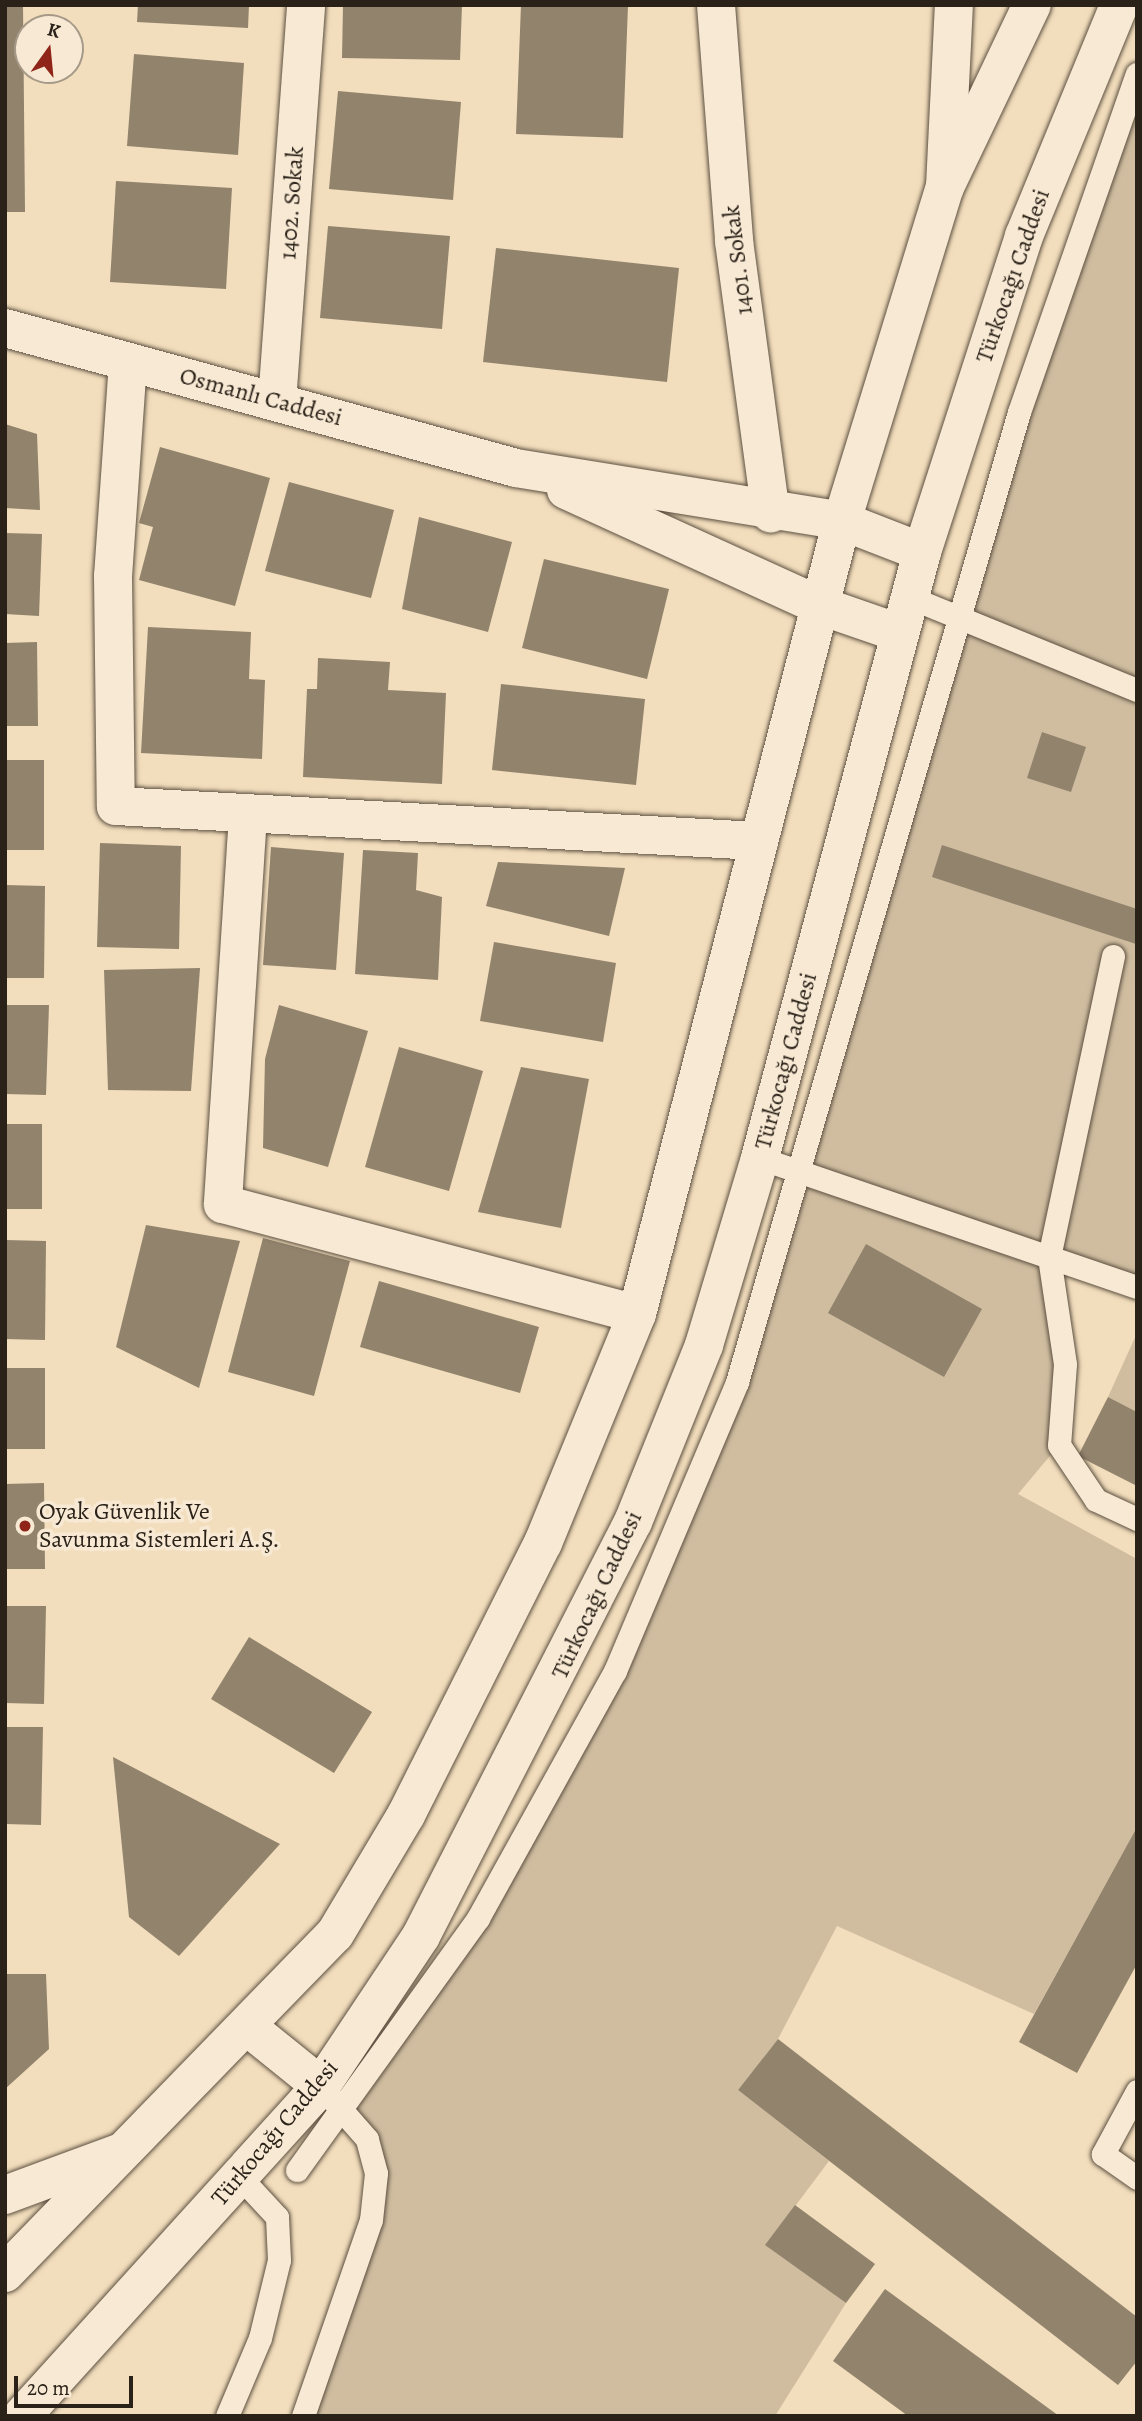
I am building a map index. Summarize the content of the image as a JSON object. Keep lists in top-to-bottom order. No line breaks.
{"streets":{"main road":["1402. Sokak","1401. Sokak","Türkocağı Caddesi","Osmanlı Caddesi"]},"crossings":[["1402. Sokak","Osmanlı Caddesi"],["1401. Sokak","Osmanlı Caddesi"],["Türkocağı Caddesi","Osmanlı Caddesi"]],"places":["Oyak Güvenlik Ve Savunma Sistemleri A.Ş."],"scale_bar":"20 m","north":"top"}
